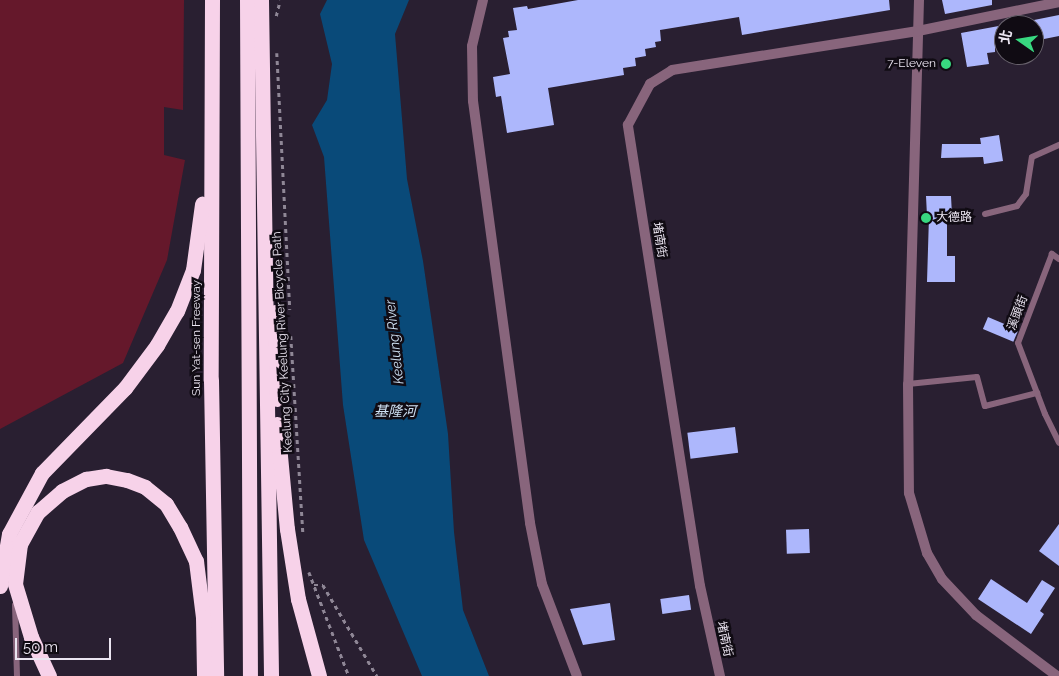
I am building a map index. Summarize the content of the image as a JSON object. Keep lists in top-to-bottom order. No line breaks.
{"streets":{"highway":["Sun Yat-sen Freeway"],"street":["堵南街"],"lane":["溪頭街"],"path":["Keelung City Keelung River Bicycle Path"]},"water":["Keelung River","基隆河"],"places":["7-Eleven","大德路"],"scale_bar":"50 m","north":"left"}
